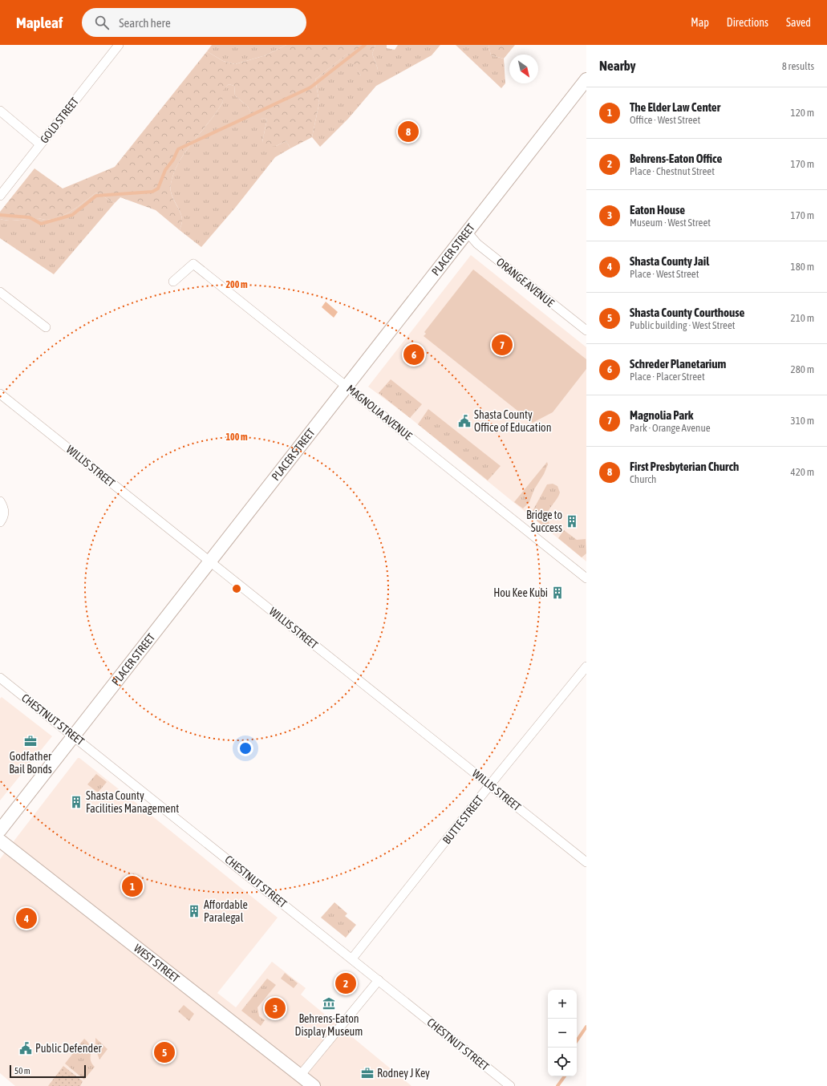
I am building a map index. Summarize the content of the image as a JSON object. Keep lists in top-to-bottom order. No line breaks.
{"streets":{"main road":["PLACER STREET","WEST STREET"],"street":["GOLD STREET","ORANGE AVENUE","MAGNOLIA AVENUE","WILLIS STREET","CHESTNUT STREET","BUTTE STREET"]},"crossings":[["PLACER STREET","ORANGE AVENUE"],["PLACER STREET","MAGNOLIA AVENUE"],["PLACER STREET","WILLIS STREET"],["PLACER STREET","CHESTNUT STREET"],["WILLIS STREET","BUTTE STREET"],["CHESTNUT STREET","BUTTE STREET"]],"places":{"public building":["Shasta County Office of Education","Public Defender"],"building":["Bridge to Success","Hou Kee Kubi","Shasta County Facilities Management","Affordable Paralegal"],"office":["Godfather Bail Bonds","Rodney J Key"],"museum":["Behrens-Eaton Display Museum"]},"scale_bar":"50 m","north":"bottom right","page":{"header":"Mapleaf","search":"Search here","nav":["Map","Directions","Saved"],"heading":["Nearby","8 results"],"list":[{"mark":"1","name":"The Elder Law Center","note":"Office · West Street","value":"120 m"},{"mark":"2","name":"Behrens-Eaton Office","note":"Place · Chestnut Street","value":"170 m"},{"mark":"3","name":"Eaton House","note":"Museum · West Street","value":"170 m"},{"mark":"4","name":"Shasta County Jail","note":"Place · West Street","value":"180 m"},{"mark":"5","name":"Shasta County Courthouse","note":"Public building · West Street","value":"210 m"},{"mark":"6","name":"Schreder Planetarium","note":"Place · Placer Street","value":"280 m"},{"mark":"7","name":"Magnolia Park","note":"Park · Orange Avenue","value":"310 m"},{"mark":"8","name":"First Presbyterian Church","note":"Church","value":"420 m"}],"pins":["8","7","6","1","4","2","3","5"],"map_buttons":["+","−"],"scale":"50 m"},"rings":["200 m","100 m"]}
